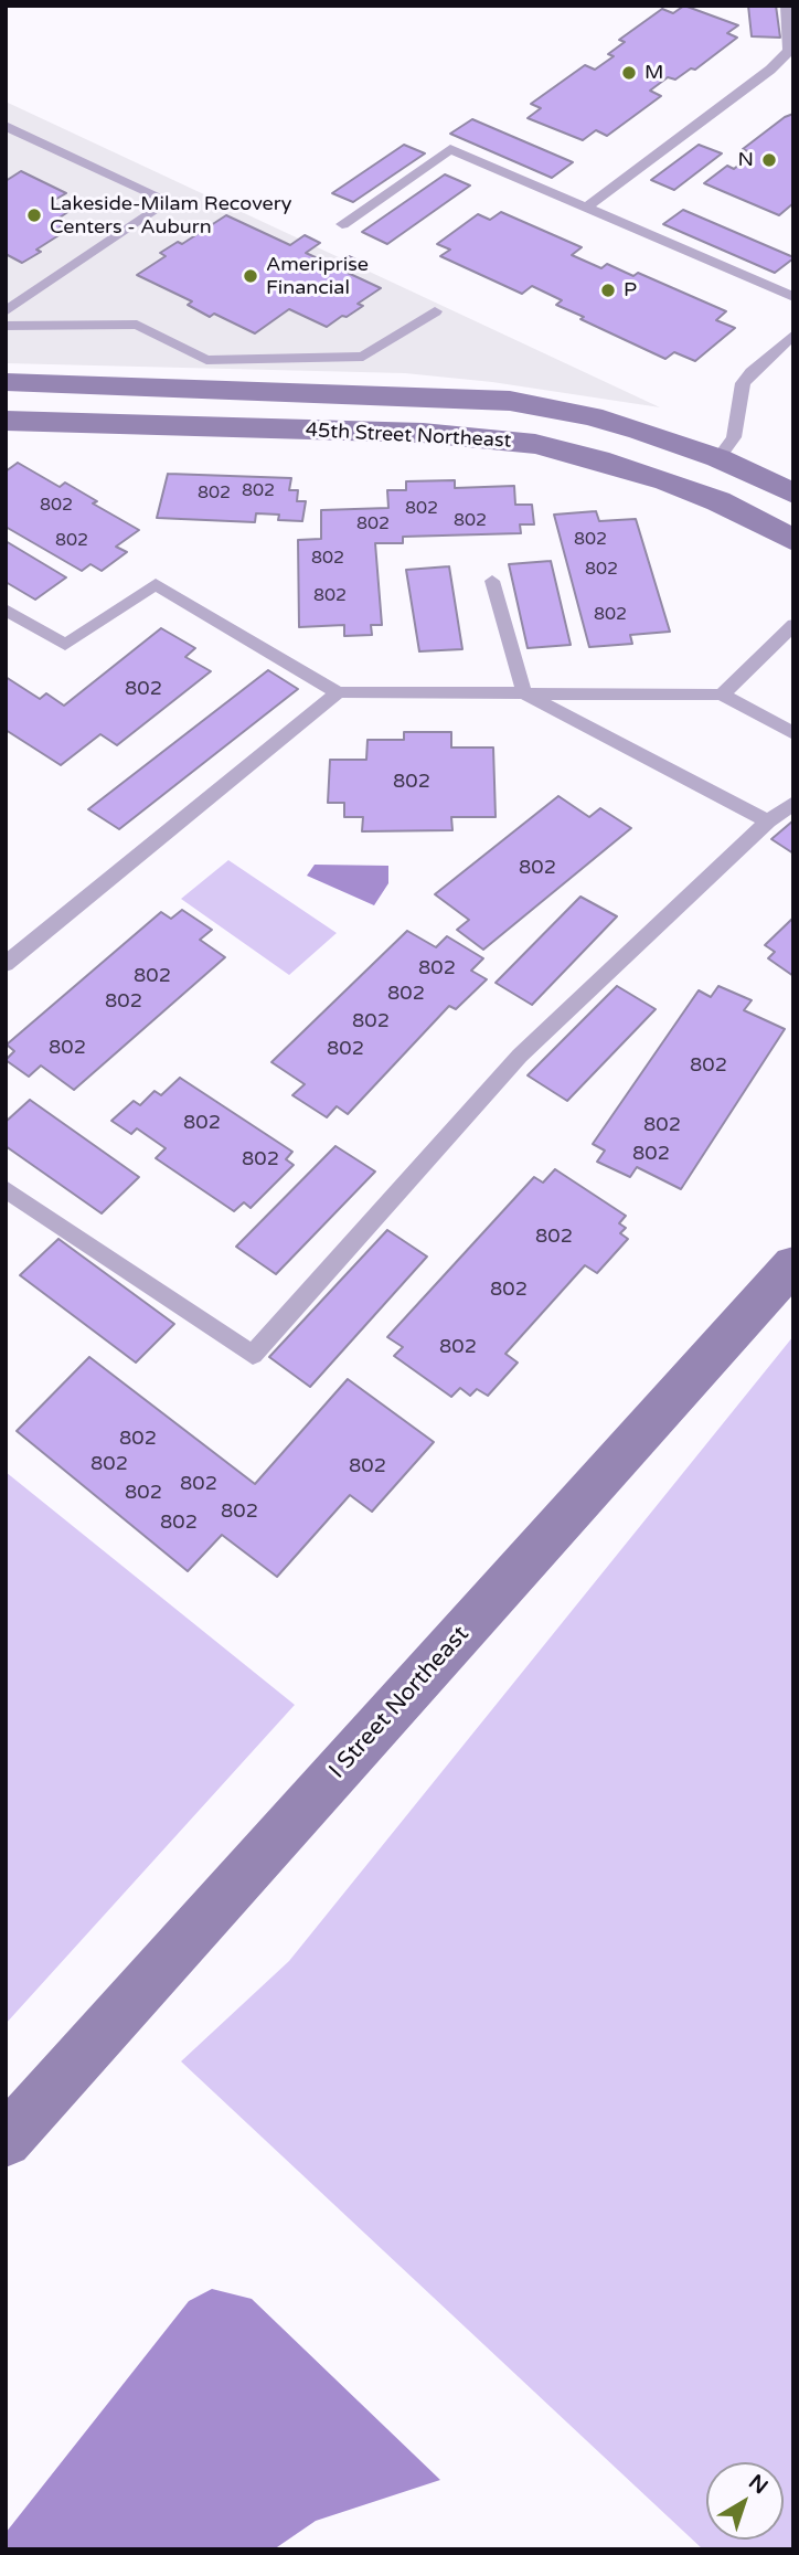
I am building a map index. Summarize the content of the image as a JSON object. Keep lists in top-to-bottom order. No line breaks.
{"streets":{"street":["45th Street Northeast","I Street Northeast"]},"places":["M","N","Lakeside-Milam Recovery Centers - Auburn","Ameriprise Financial","P"],"house_numbers":["802","802","802","802","802","802","802","802","802","802","802","802","802","802","802","802","802","802","802","802","802","802","802","802","802","802","802","802","802","802","802","802","802","802","802","802","802"],"north":"top right"}
